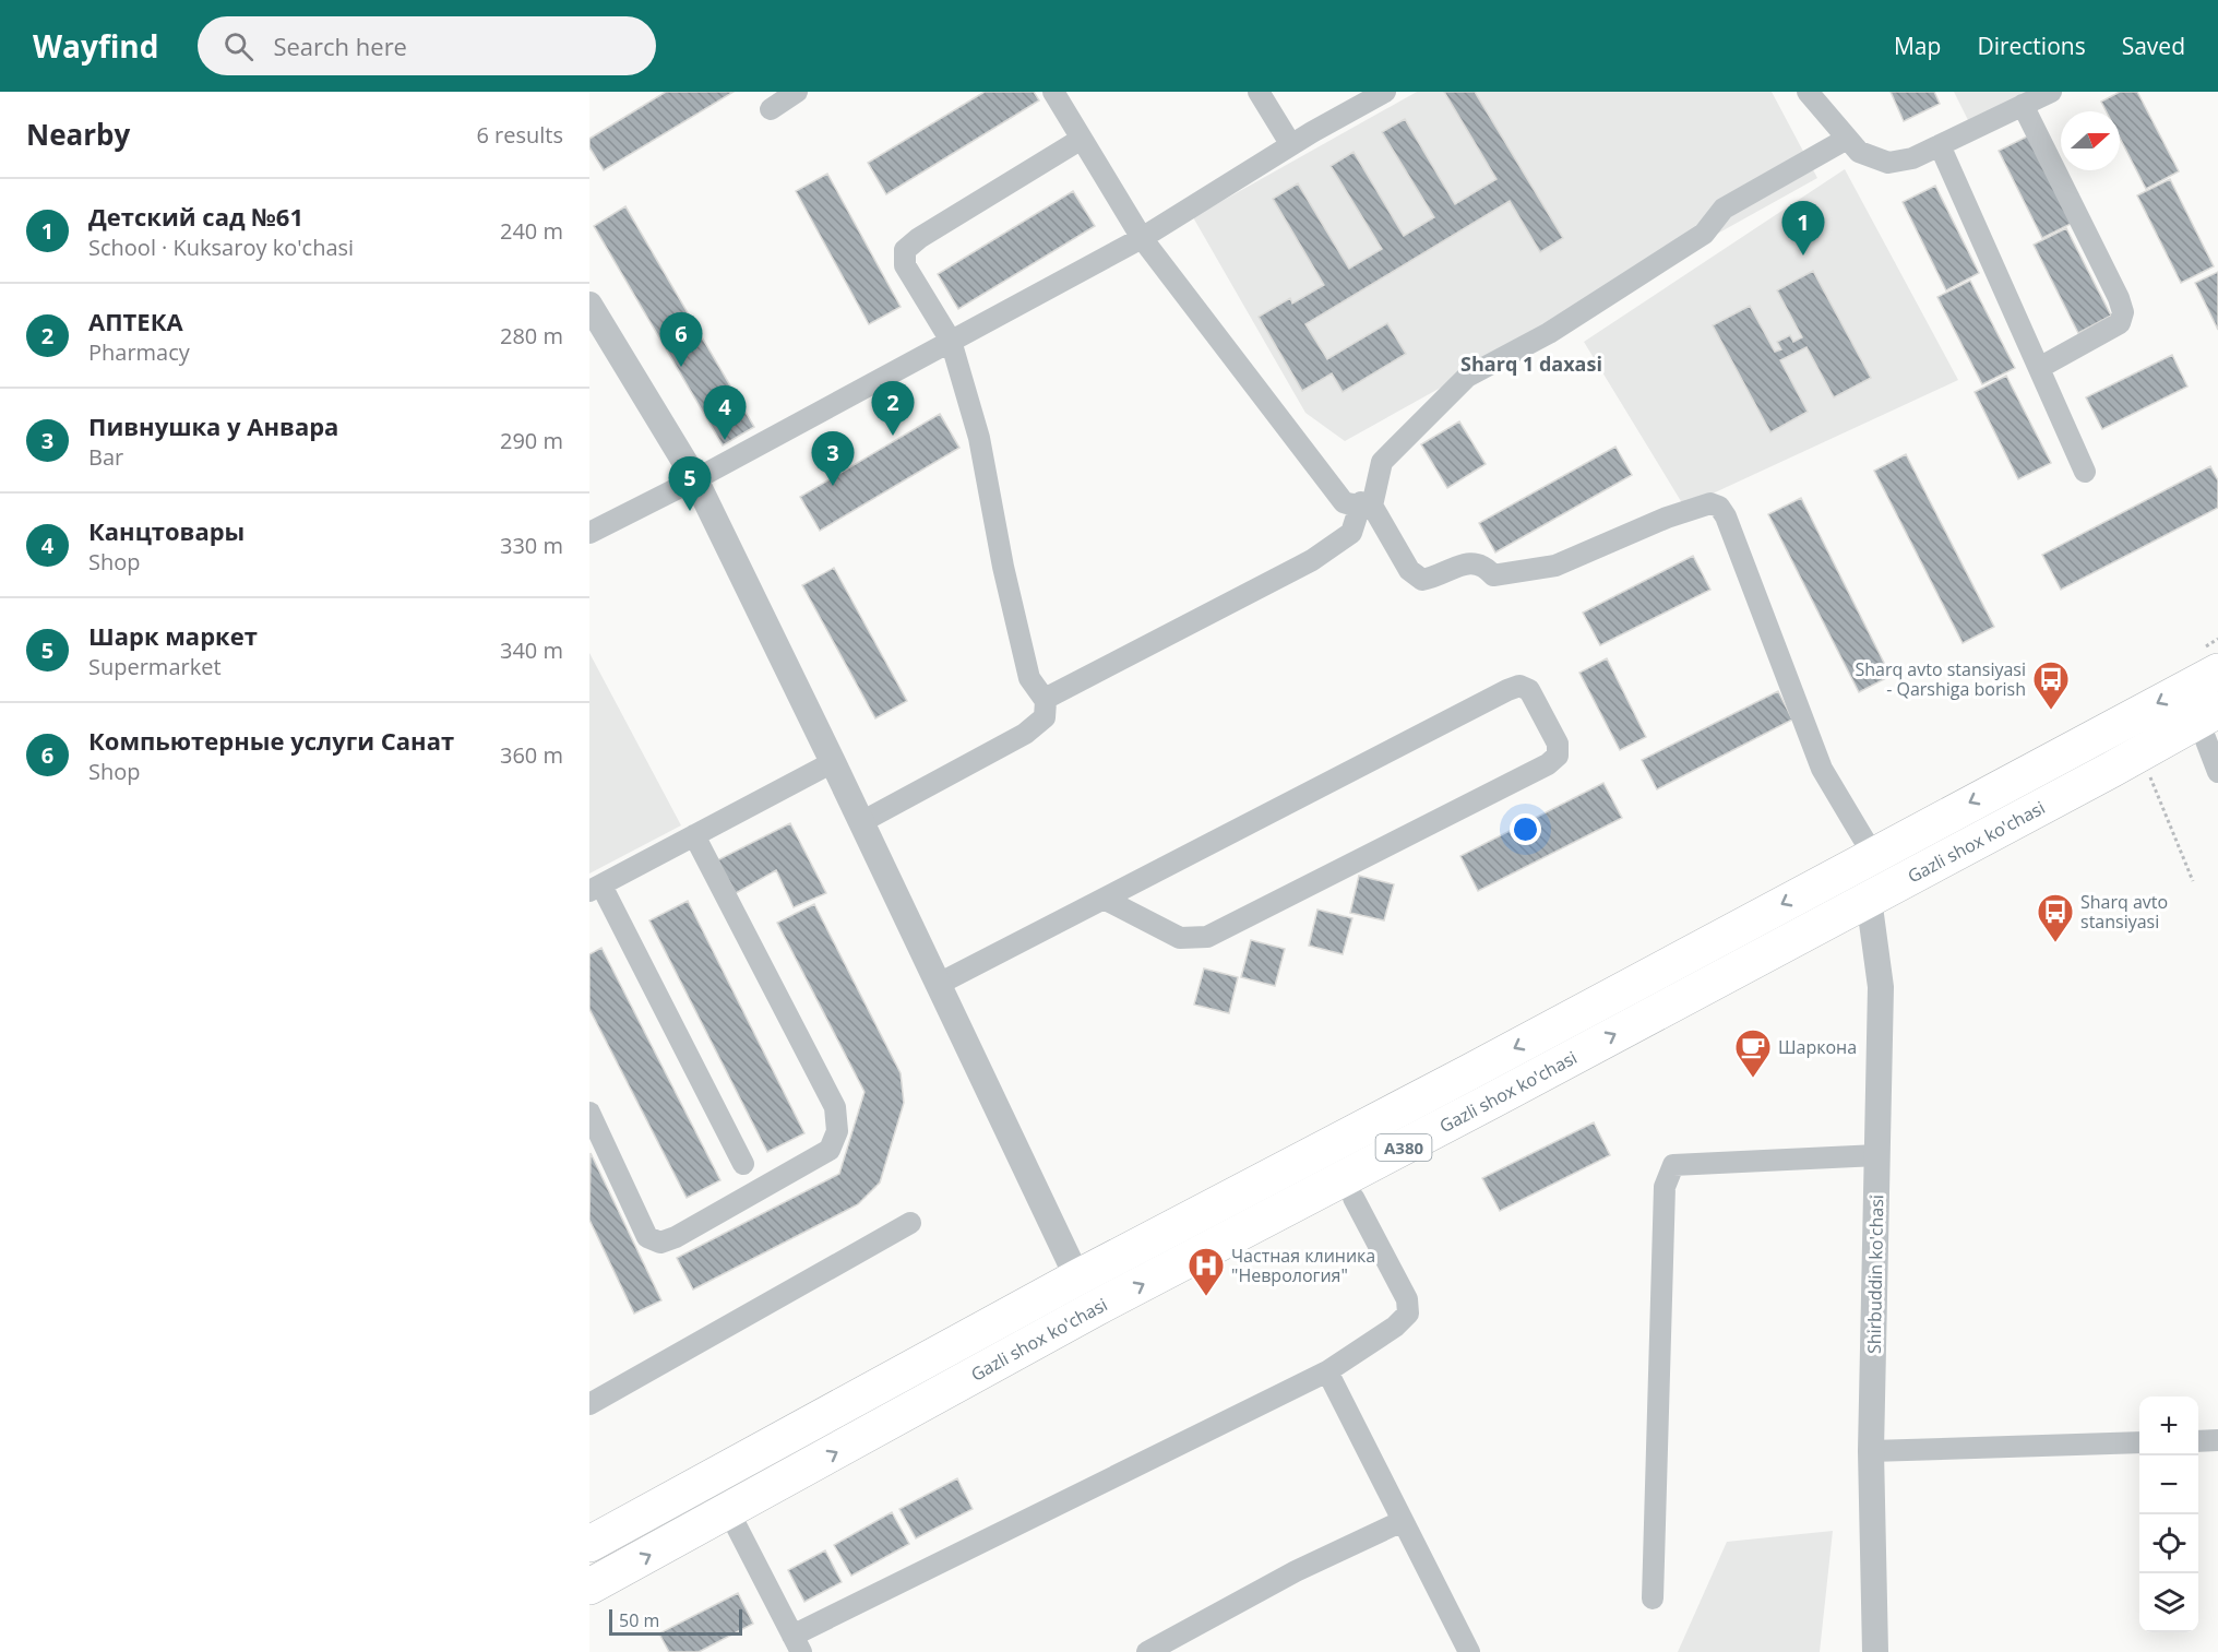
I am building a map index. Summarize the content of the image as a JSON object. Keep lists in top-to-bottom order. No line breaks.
{"streets":{"highway":["Gazli shox ko'chasi","A380"],"street":["Shirbuddin ko'chasi"]},"crossings":[["Gazli shox ko'chasi","Shirbuddin ko'chasi"]],"districts":["Sharq 1 daxasi"],"places":{"bus stop":["Sharq avto stansiyasi - Qarshiga borish","Sharq avto stansiyasi"],"cafe":["Шаркона"],"hospital":["Частная клиника \"Неврология\""]},"scale_bar":"50 m","north":"right","page":{"header":"Wayfind","search":"Search here","nav":["Map","Directions","Saved"],"heading":["Nearby","6 results"],"list":[{"mark":"1","name":"Детский сад №61","note":"School · Kuksaroy ko'chasi","value":"240 m"},{"mark":"2","name":"АПТЕКА","note":"Pharmacy","value":"280 m"},{"mark":"3","name":"Пивнушка у Анвара","note":"Bar","value":"290 m"},{"mark":"4","name":"Канцтовары","note":"Shop","value":"330 m"},{"mark":"5","name":"Шарк маркет","note":"Supermarket","value":"340 m"},{"mark":"6","name":"Компьютерные услуги Санат","note":"Shop","value":"360 m"}],"pins":["1","6","2","4","3","5"],"map_buttons":["+","−"],"scale":"50 m"}}
